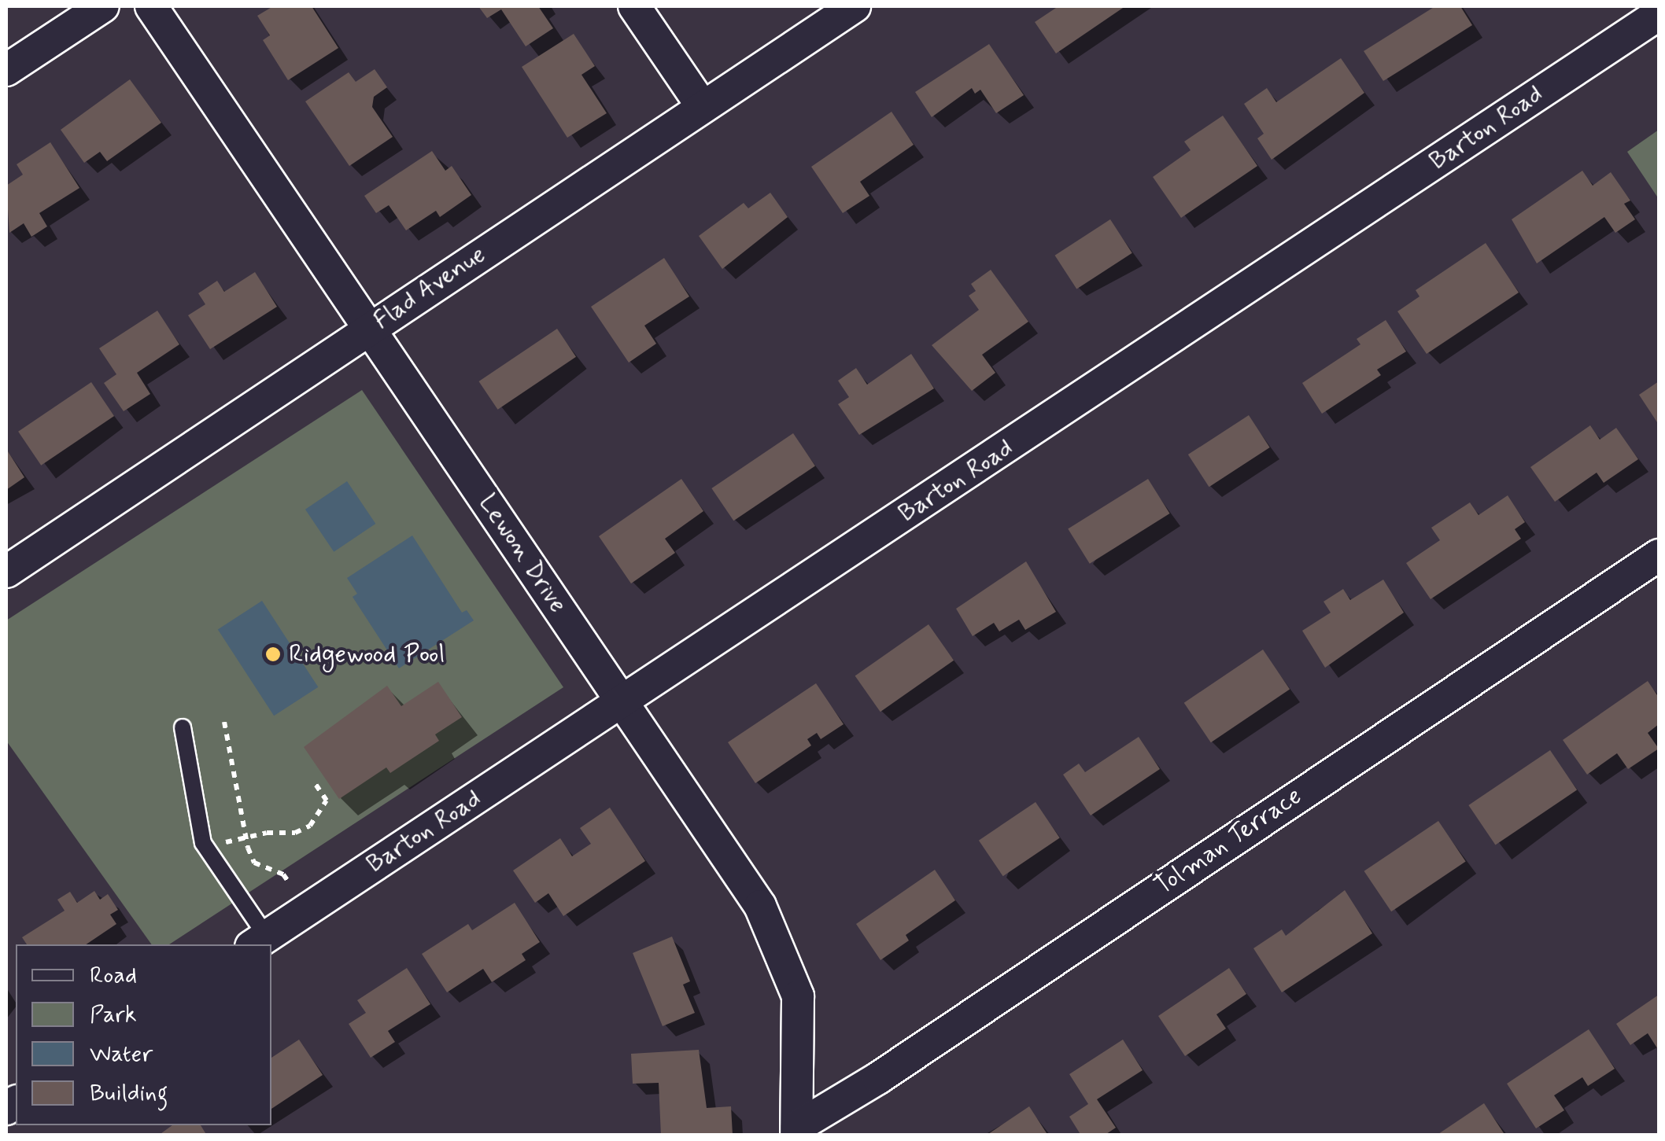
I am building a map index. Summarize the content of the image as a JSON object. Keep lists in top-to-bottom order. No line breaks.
{"streets":{"street":["Barton Road","Flad Avenue","Lewon Drive","Tolman Terrace"]},"crossings":[["Barton Road","Lewon Drive"],["Flad Avenue","Lewon Drive"],["Lewon Drive","Tolman Terrace"]],"places":["Ridgewood Pool"],"legend":["Road","Park","Water","Building"]}
